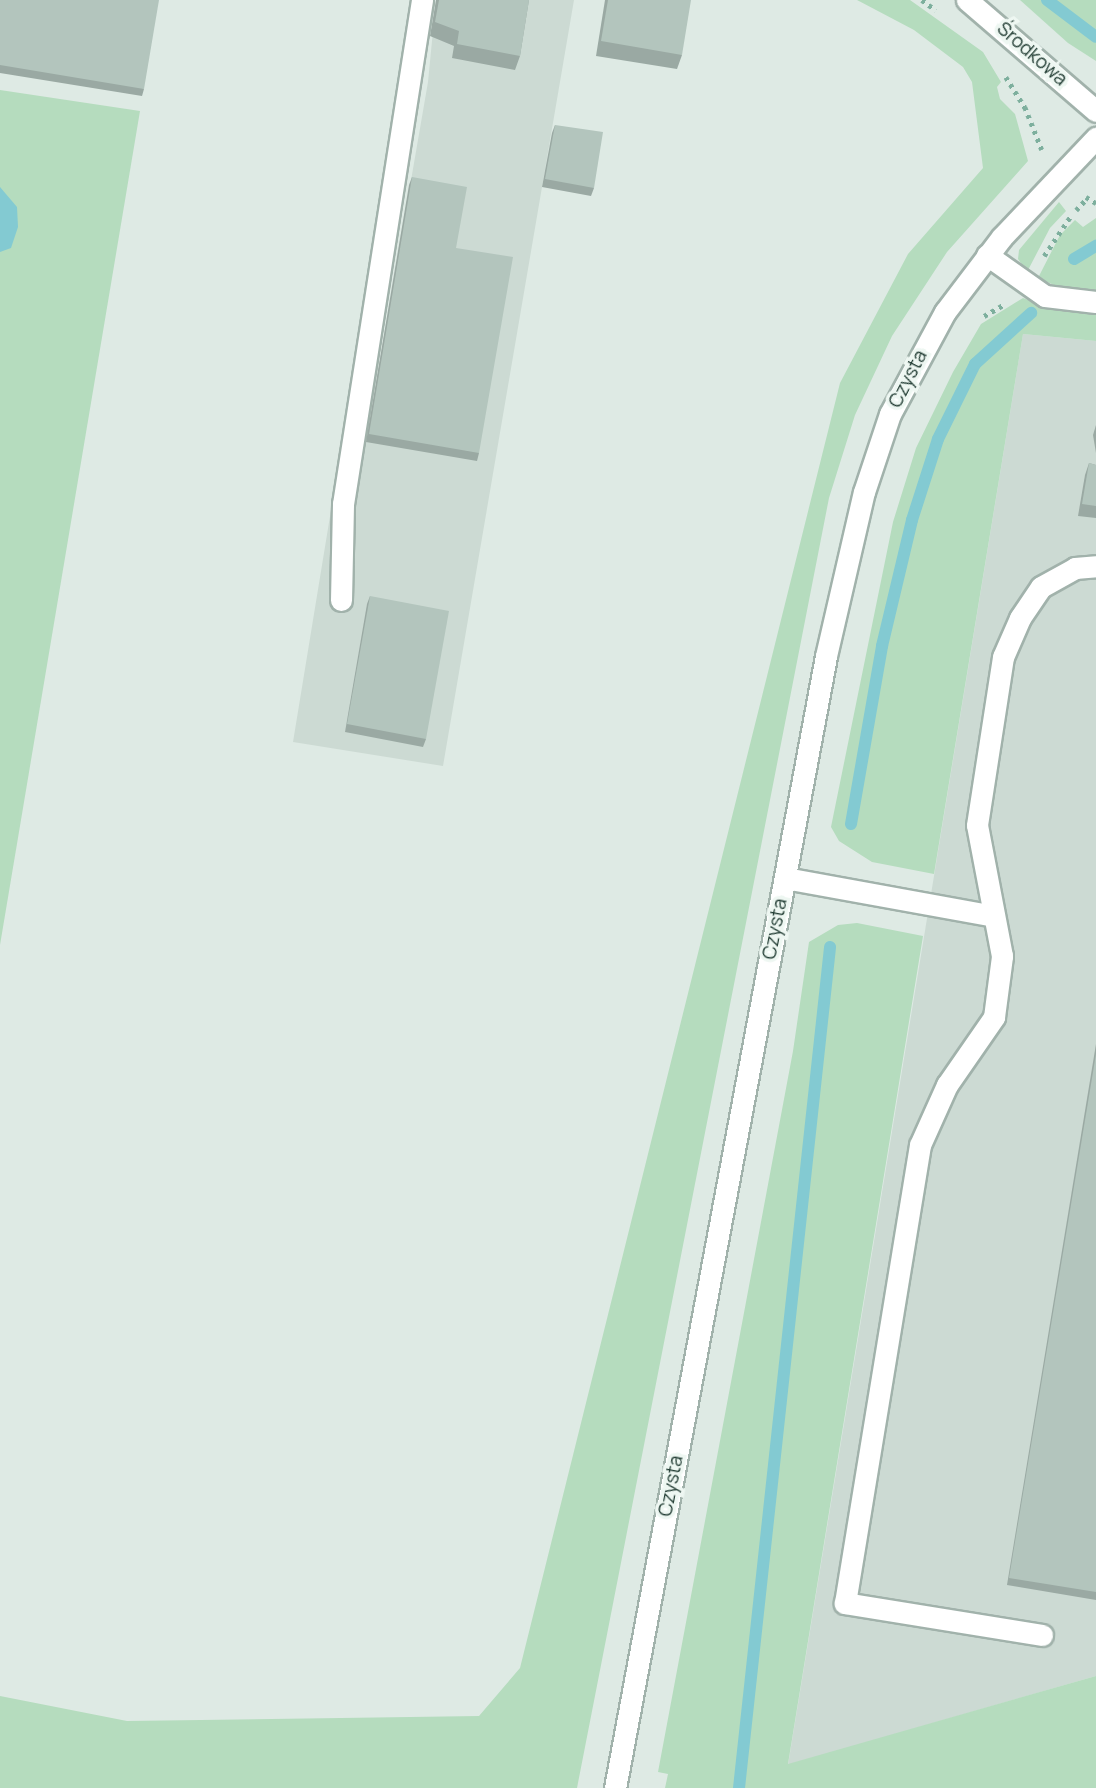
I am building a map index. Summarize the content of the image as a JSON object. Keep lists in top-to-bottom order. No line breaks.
{"streets":{"street":["Środkowa","Czysta"]}}
